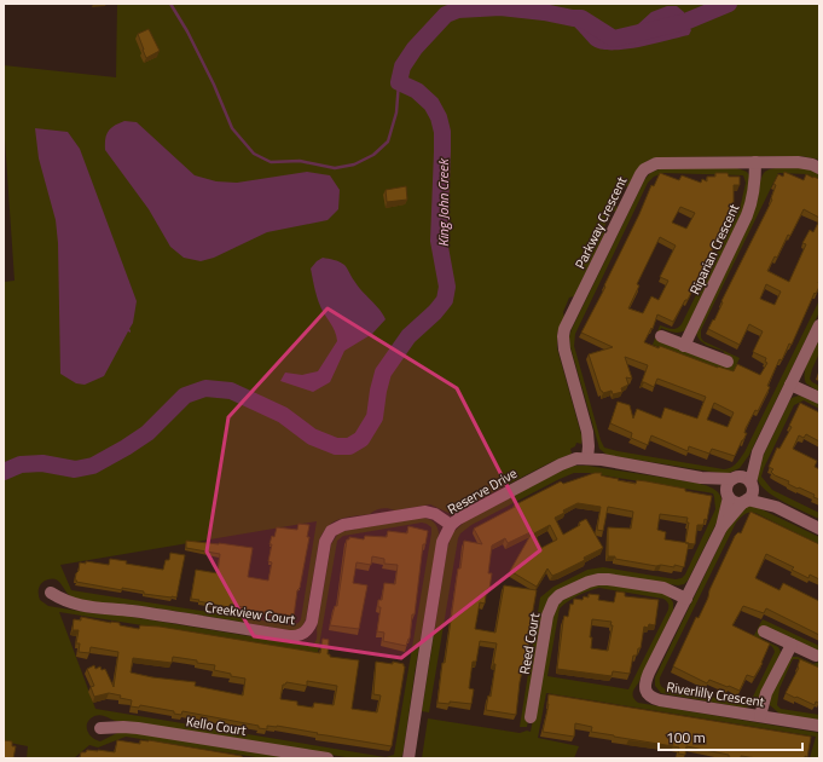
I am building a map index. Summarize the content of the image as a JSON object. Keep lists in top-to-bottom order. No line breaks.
{"streets":{"street":["Parkway Crescent","Riparian Crescent","Reserve Drive","Creekview Court","Reed Court","Riverlilly Crescent","Kello Court"]},"crossings":[["Parkway Crescent","Riparian Crescent"],["Parkway Crescent","Reserve Drive"],["Reserve Drive","Creekview Court"],["Reserve Drive","Riverlilly Crescent"],["Reed Court","Riverlilly Crescent"]],"water":["King John Creek"],"scale_bar":"100 m"}
